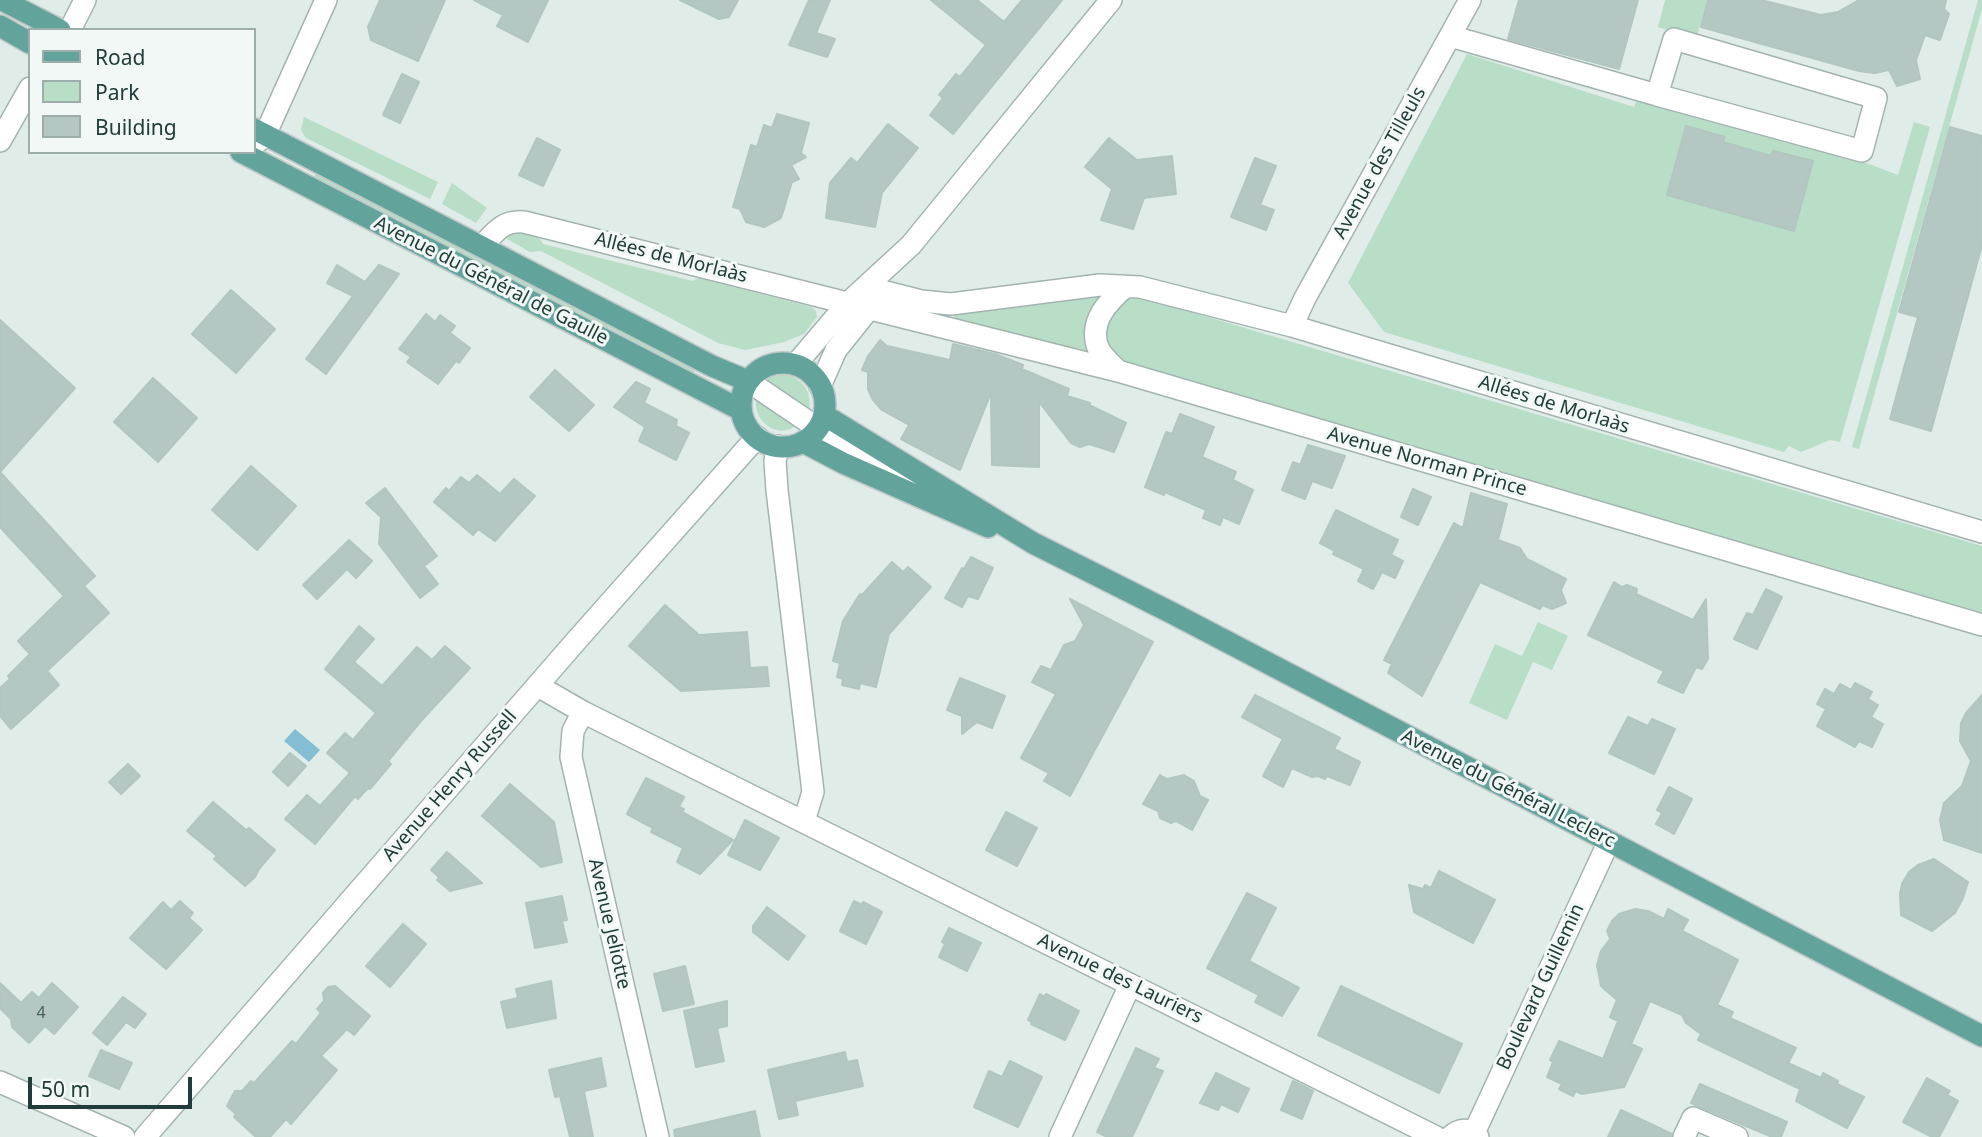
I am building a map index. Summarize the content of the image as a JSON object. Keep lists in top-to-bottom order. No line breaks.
{"streets":{"main road":["Avenue du Général de Gaulle","Avenue du Général Leclerc"],"street":["Avenue des Tilleuls","Allées de Morlaàs","Avenue Norman Prince","Avenue Henry Russell","Avenue Jeliotte","Avenue des Lauriers","Boulevard Guillemin"]},"crossings":[["Avenue des Tilleuls","Allées de Morlaàs"],["Allées de Morlaàs","Avenue du Général de Gaulle"],["Allées de Morlaàs","Avenue Norman Prince"],["Avenue Henry Russell","Avenue des Lauriers"],["Avenue du Général Leclerc","Boulevard Guillemin"],["Avenue Jeliotte","Avenue des Lauriers"]],"house_numbers":["4"],"legend":["Road","Park","Building"],"scale_bar":"50 m"}
